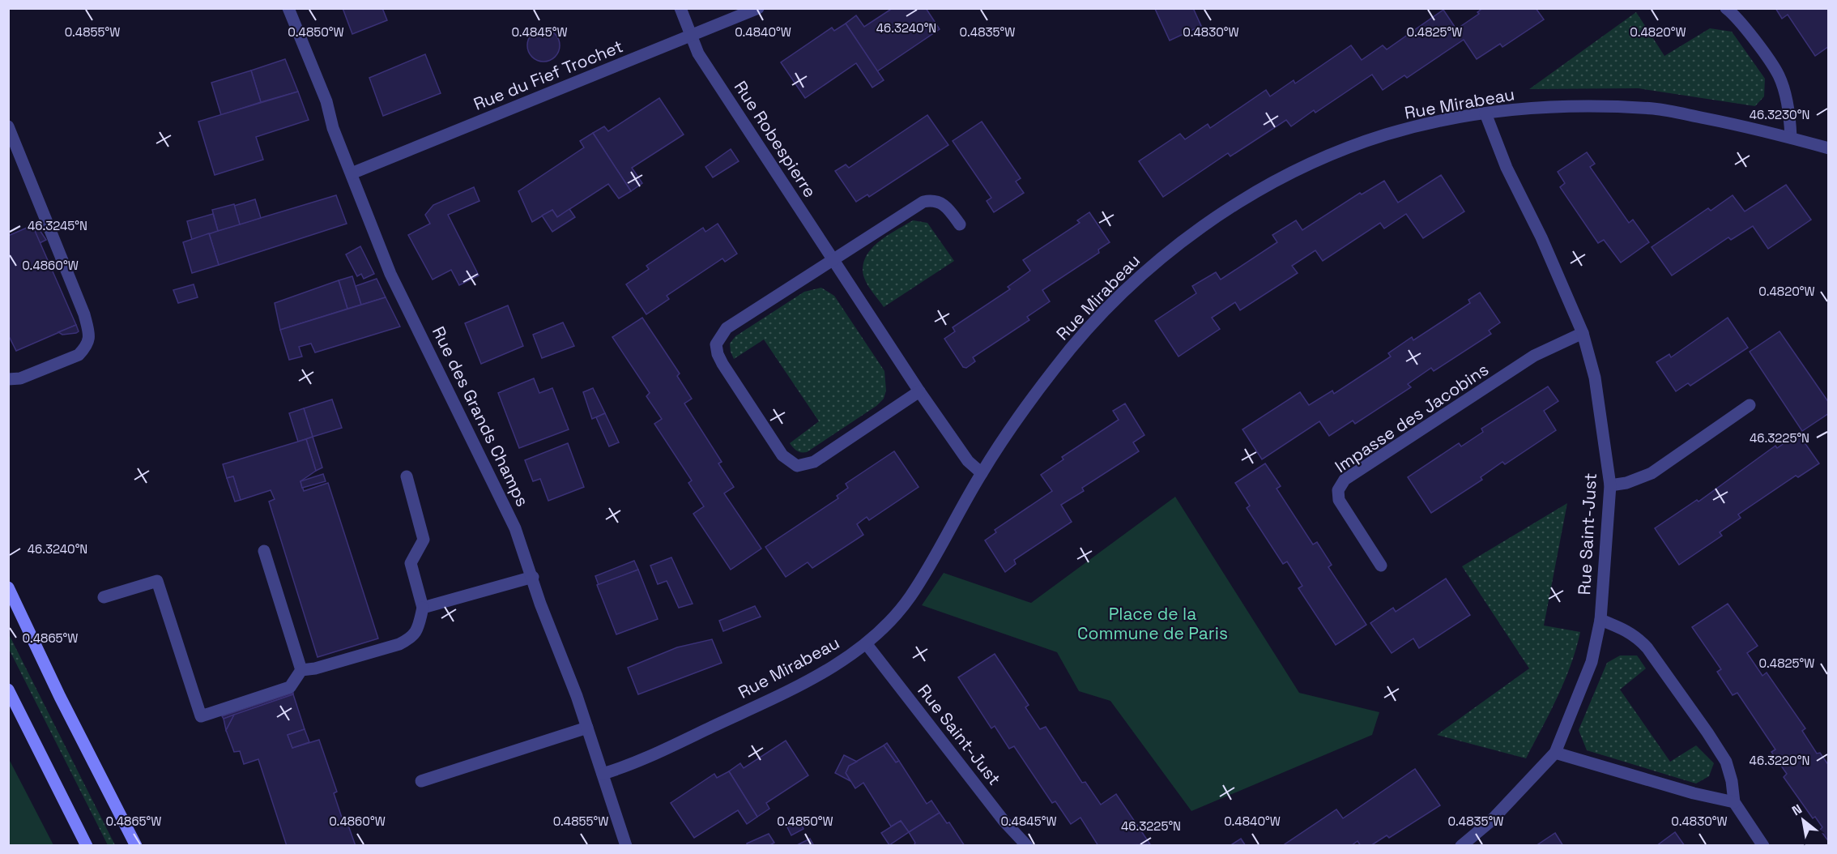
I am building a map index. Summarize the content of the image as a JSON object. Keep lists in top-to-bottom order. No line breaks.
{"streets":{"street":["Rue du Fief Trochet","Rue Mirabeau","Rue Robespierre","Rue des Grands Champs","Impasse des Jacobins","Rue Saint-Just"]},"crossings":[["Rue du Fief Trochet","Rue Robespierre"],["Rue du Fief Trochet","Rue des Grands Champs"],["Rue Mirabeau","Rue Robespierre"],["Rue Mirabeau","Rue des Grands Champs"],["Rue Mirabeau","Rue Saint-Just"],["Impasse des Jacobins","Rue Saint-Just"]],"parks":["Place de la Commune de Paris"],"north":"top left","coordinates":["46.3240°N","0.4855°W","0.4850°W","0.4845°W","0.4840°W","0.4835°W","0.4830°W","0.4825°W","0.4820°W","46.3230°N","46.3245°N","0.4860°W","46.3225°N","0.4865°W","46.3220°N"]}
